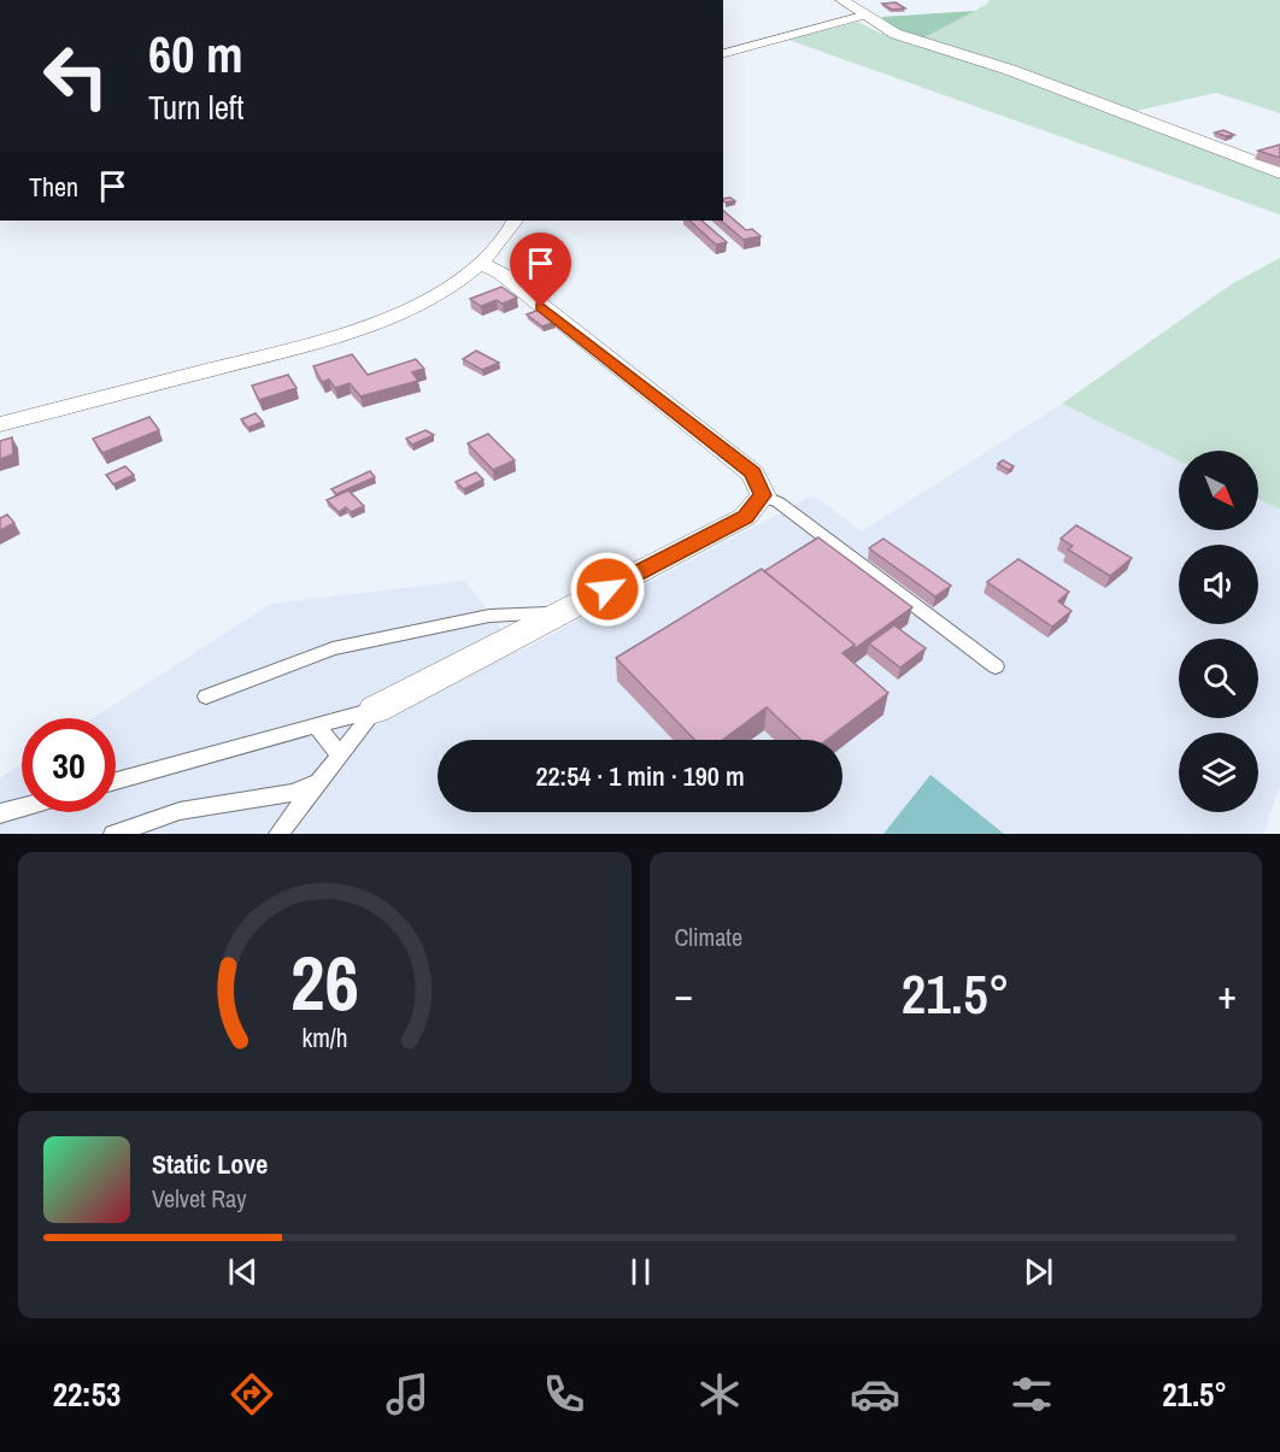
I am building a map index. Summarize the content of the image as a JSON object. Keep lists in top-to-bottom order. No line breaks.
{"north":"bottom right","page":{"turn":["60 m","Turn left"],"then":"Then","limit":"30","trip":"22:54 · 1 min · 190 m","tile":"Climate","heat":["−","21.5°","+"],"song":["Static Love","Velvet Ray"],"tabs":["22:53","21.5°"],"gauge":["26","km/h"]}}
